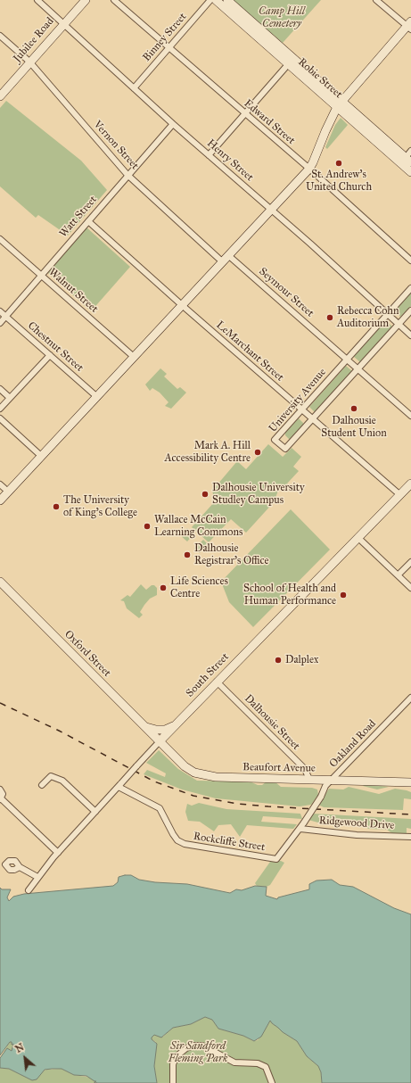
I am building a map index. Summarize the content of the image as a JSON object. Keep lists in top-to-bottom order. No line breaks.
{"streets":{"street":["Binney Street","Jubilee Road","Robie Street","Edward Street","Vernon Street","Henry Street","Watt Street","Walnut Street","Seymour Street","Chestnut Street","LeMarchant Street","University Avenue","Oxford Street","South Street","Dalhousie Street","Oakland Road","Beaufort Avenue","Ridgewood Drive","Rockcliffe Street"]},"crossings":[["Binney Street","Edward Street"],["Binney Street","Henry Street"],["Jubilee Road","Vernon Street"],["Jubilee Road","Henry Street"],["Vernon Street","Watt Street"],["Henry Street","Watt Street"],["Henry Street","University Avenue"],["Watt Street","Walnut Street"],["Watt Street","Chestnut Street"],["Watt Street","LeMarchant Street"],["Seymour Street","University Avenue"],["LeMarchant Street","University Avenue"],["LeMarchant Street","South Street"],["Oxford Street","South Street"],["Oxford Street","Beaufort Avenue"],["South Street","Dalhousie Street"],["South Street","Beaufort Avenue"],["South Street","Rockcliffe Street"],["Dalhousie Street","Beaufort Avenue"],["Oakland Road","Beaufort Avenue"],["Oakland Road","Ridgewood Drive"],["Oakland Road","Rockcliffe Street"]],"parks":["Camp Hill Cemetery","Sir Sandford Fleming Park"],"places":["St. Andrew's United Church","Rebecca Cohn Auditorium","Dalhousie Student Union","Mark A. Hill Accessibility Centre","Dalhousie University Studley Campus","The University of King's College","Wallace McCain Learning Commons","Dalhousie Registrar's Office","Life Sciences Centre","School of Health and Human Performance","Dalplex"],"north":"top left"}
